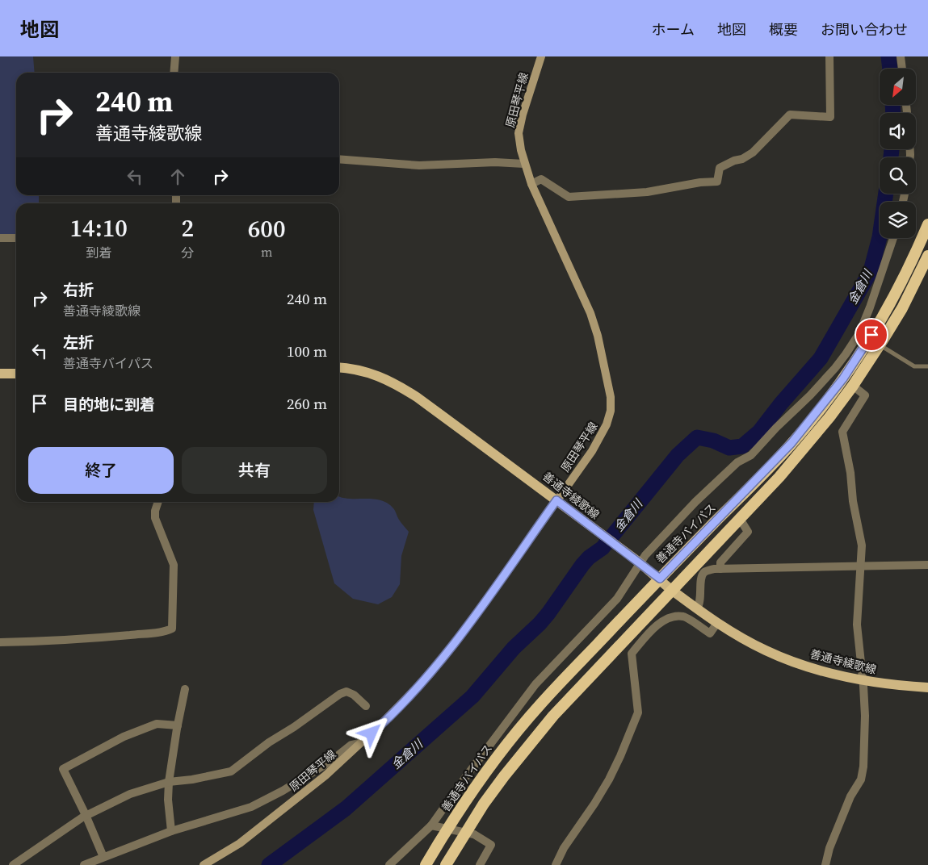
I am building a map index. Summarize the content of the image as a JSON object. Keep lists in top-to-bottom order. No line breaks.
{"streets":{"highway":["善通寺バイパス"],"main road":["原田琴平線","善通寺綾歌線"]},"crossings":[["原田琴平線","善通寺綾歌線"],["善通寺綾歌線","善通寺バイパス"]],"water":["金倉川"],"north":"bottom left","page":{"header":"地図","nav":["ホーム","地図","概要","お問い合わせ"],"turn":["240 m","善通寺綾歌線"],"eta":["14:10","到着","2","分","600","m"],"list":[{"name":"右折","note":"善通寺綾歌線","value":"240 m"},{"name":"左折","note":"善通寺バイパス","value":"100 m"},{"name":"目的地に到着","value":"260 m"}],"buttons":["終了","共有"]}}
